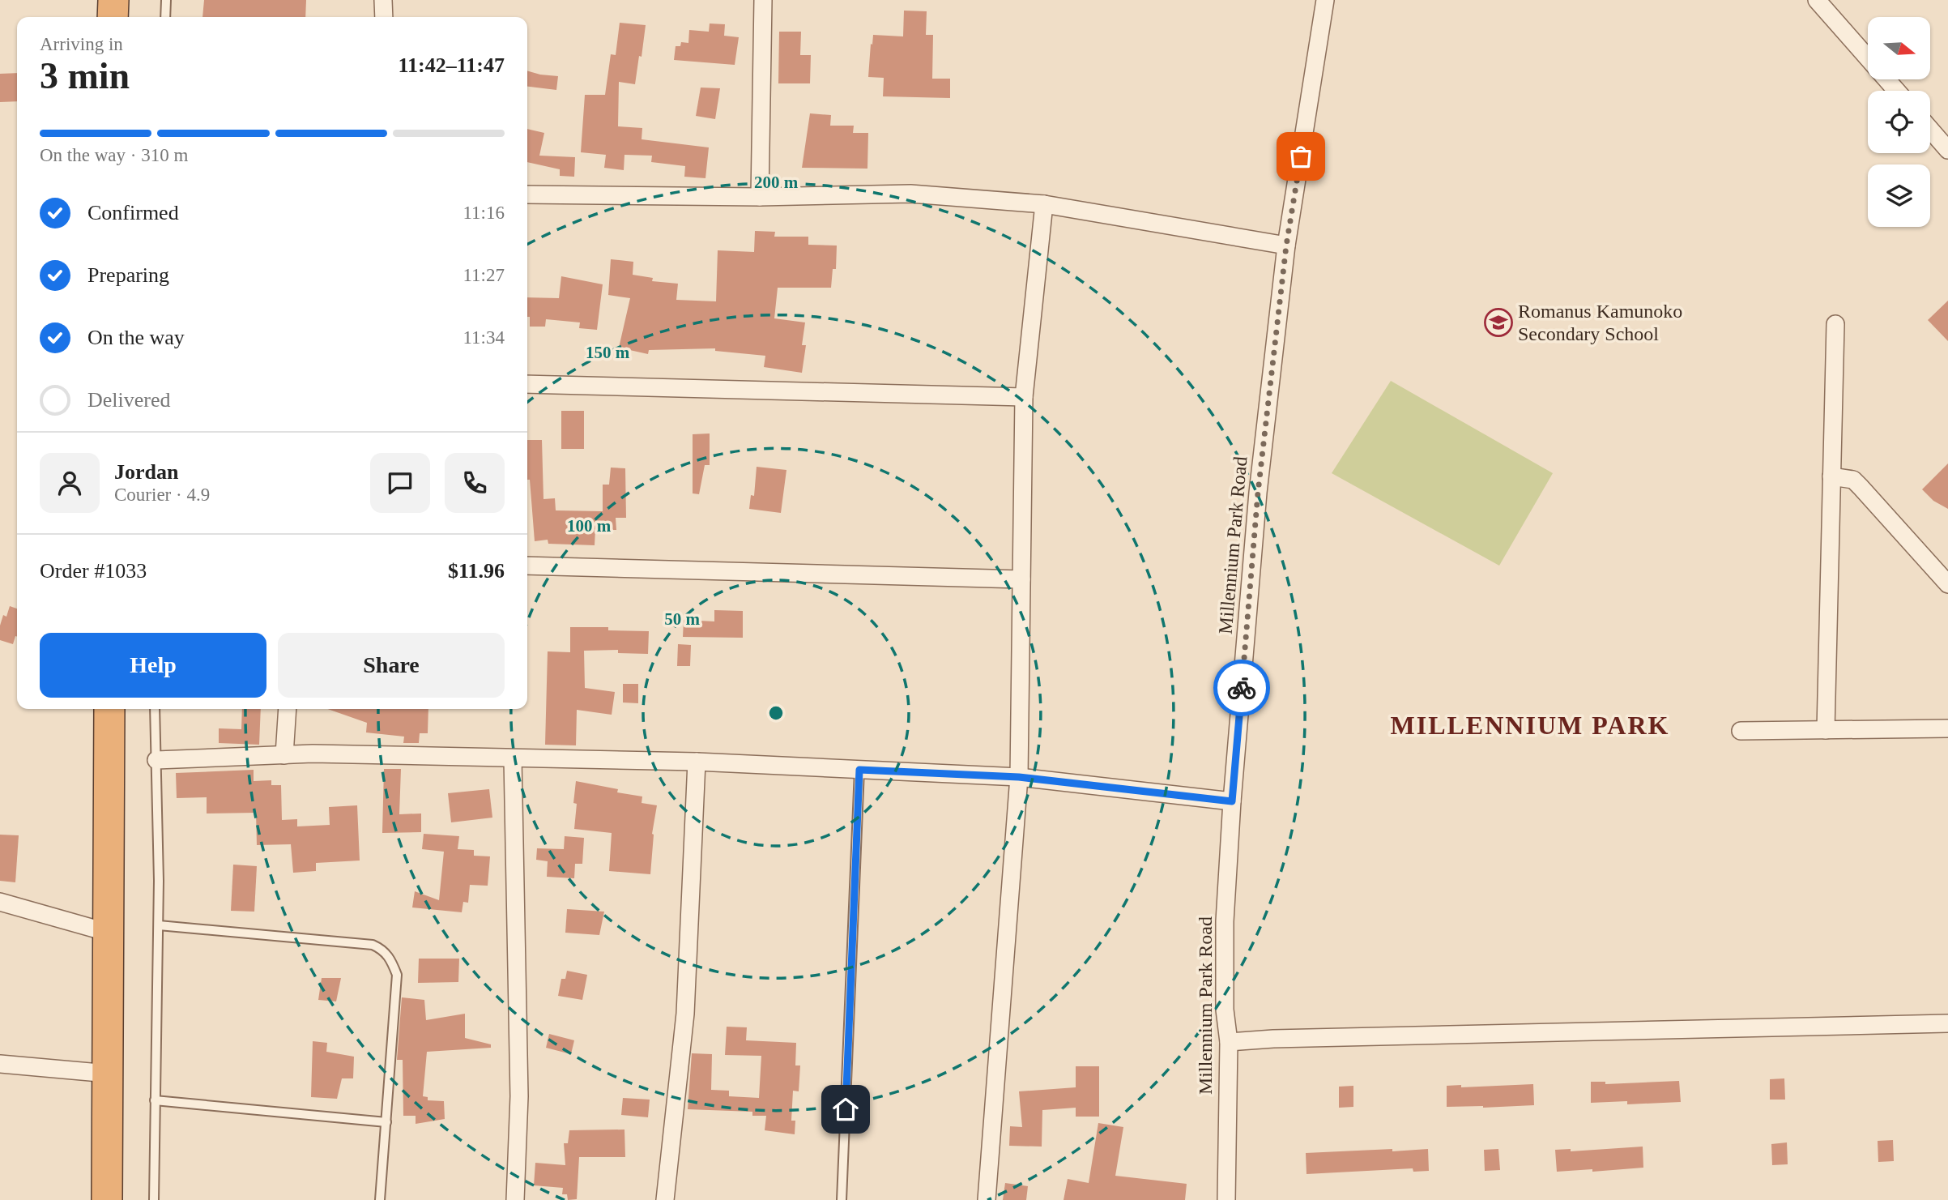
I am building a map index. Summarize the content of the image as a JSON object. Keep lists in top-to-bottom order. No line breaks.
{"streets":{"street":["Millennium Park Road"]},"districts":["MILLENNIUM PARK"],"places":{"school or university":["Romanus Kamunoko Secondary School"]},"north":"right","page":{"heading":["3 min","Arriving in","11:42–11:47"],"panel":["Jordan","Courier · 4.9","Order #1033","$11.96"],"bar":"On the way · 310 m","list":[["Confirmed","11:16"],["Preparing","11:27"],["On the way","11:34"],"Delivered"],"buttons":["Help","Share"]},"rings":["200 m","150 m","100 m","50 m"]}
